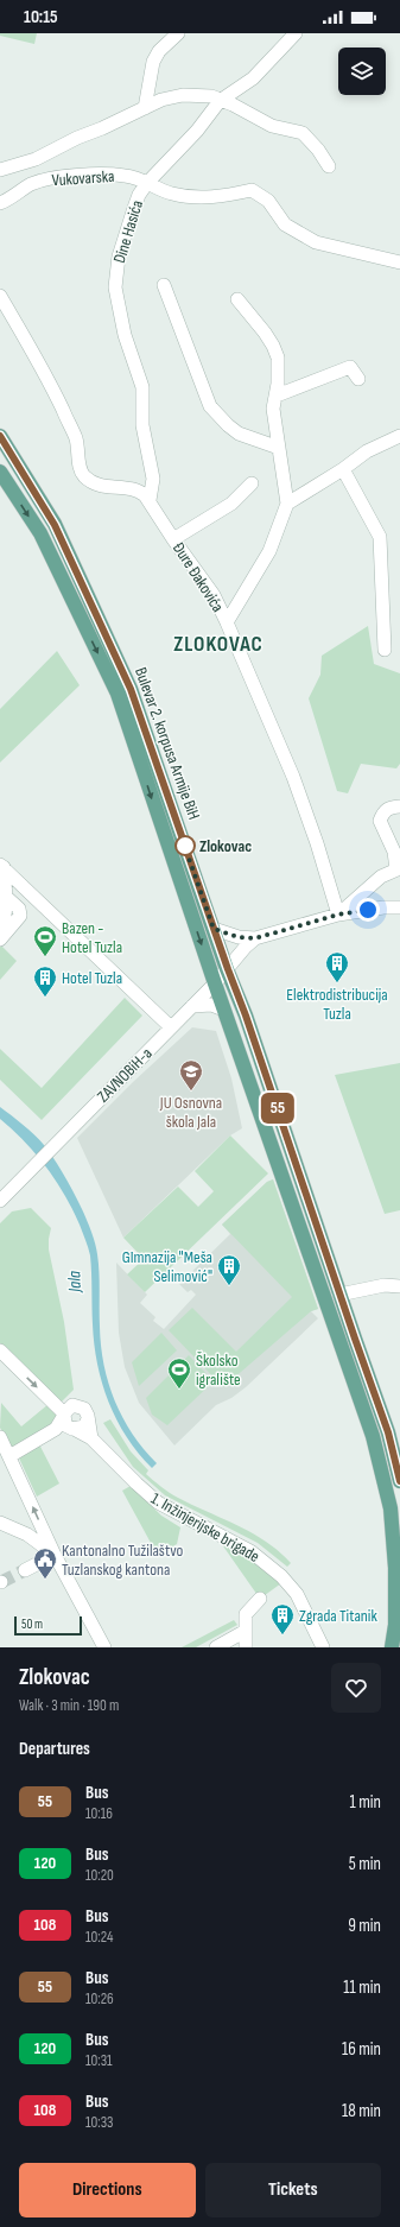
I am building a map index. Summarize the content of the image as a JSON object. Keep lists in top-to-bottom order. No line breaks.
{"streets":{"main road":["Bulevar 2. korpusa Armije BiH"],"street":["Vukovarska","Dine Hasića","Đure Đakovića","ZAVNOBiH-a","1. Inžinjerijske brigade"]},"crossings":[["Vukovarska","Dine Hasića"],["Dine Hasića","Đure Đakovića"]],"districts":["ZLOKOVAC"],"water":["Jala"],"places":{"other":["Zlokovac"],"sports":["Bazen - Hotel Tuzla","Školsko igralište"],"building":["Elektrodistribucija Tuzla","Hotel Tuzla","GImnazija \"Meša Selimović\"","Zgrada Titanik"],"school or university":["JU Osnovna škola Jala"],"public building":["Kantonalno Tužilaštvo Tuzlanskog kantona"]},"lines":["bus line 55"],"scale_bar":"50 m","page":{"status":"10:15","on_map":"55","scale":"50 m","heading":[["Zlokovac","Walk · 3 min · 190 m"],"Departures"],"list":[{"mark":"55","name":"Bus","note":"10:16","value":"1 min"},{"mark":"120","name":"Bus","note":"10:20","value":"5 min"},{"mark":"108","name":"Bus","note":"10:24","value":"9 min"},{"mark":"55","name":"Bus","note":"10:26","value":"11 min"},{"mark":"120","name":"Bus","note":"10:31","value":"16 min"},{"mark":"108","name":"Bus","note":"10:33","value":"18 min"}],"buttons":["Directions","Tickets"]}}
